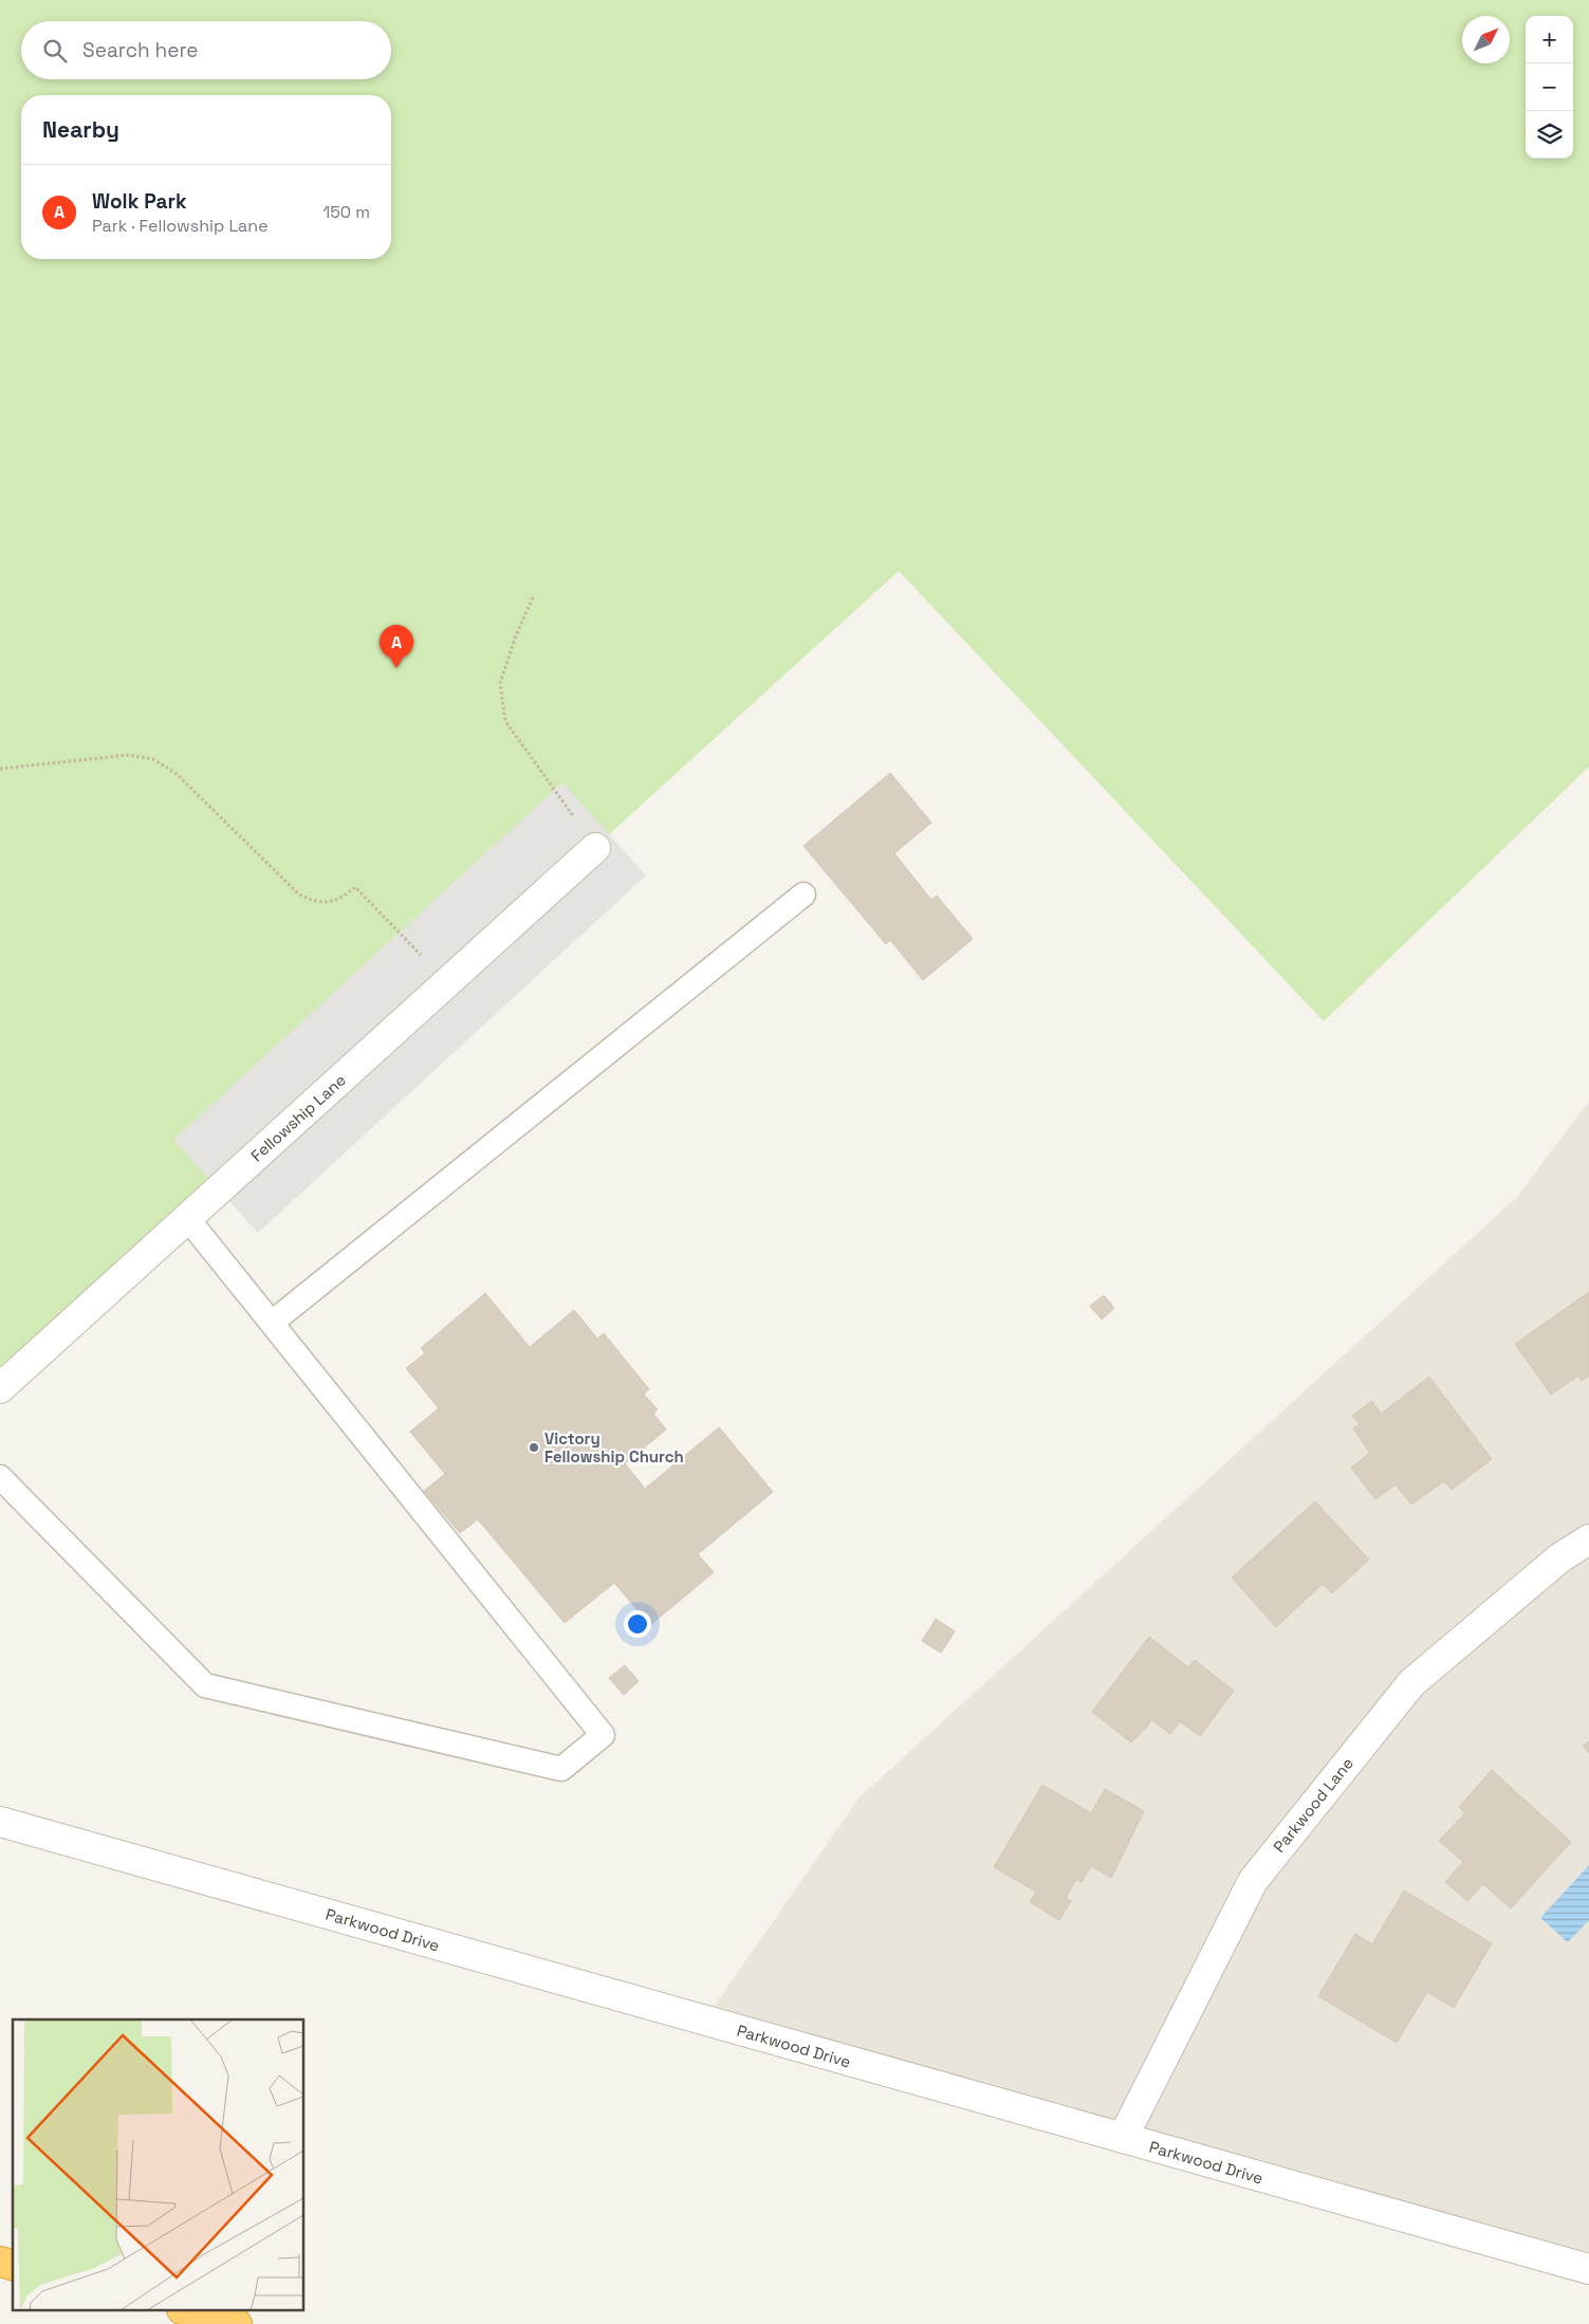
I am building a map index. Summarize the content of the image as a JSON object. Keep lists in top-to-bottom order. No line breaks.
{"streets":{"street":["Fellowship Lane","Parkwood Lane","Parkwood Drive"]},"crossings":[["Parkwood Lane","Parkwood Drive"]],"places":["Victory Fellowship Church"],"north":"top right","page":{"map_buttons":["+","−"],"search":"Search here","heading":"Nearby","list":[{"mark":"A","name":"Wolk Park","note":"Park · Fellowship Lane","value":"150 m"}],"pins":"A"}}
